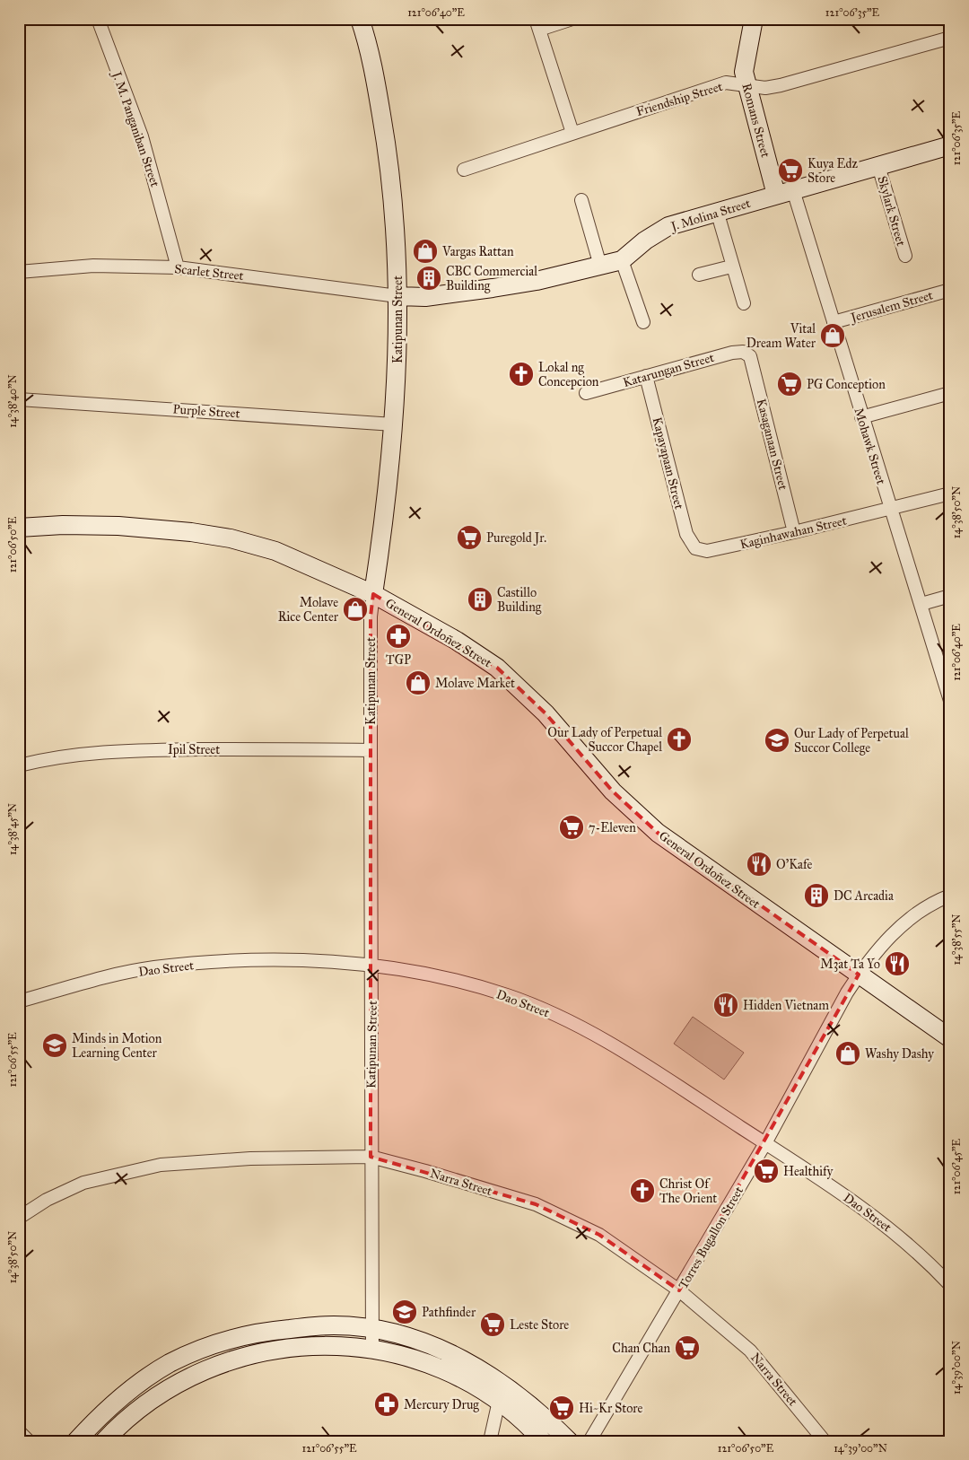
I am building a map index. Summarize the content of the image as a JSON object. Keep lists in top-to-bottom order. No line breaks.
{"streets":{"street":["Friendship Street","Romans Street","J. M. Panganiban Street","Skylark Street","J. Molina Street","Scarlet Street","Jerusalem Street","Katipunan Street","Katarungan Street","Purple Street","Kasaganaan Street","Mohawk Street","Kapayapaan Street","Kaginhawahan Street","General Ordoñez Street","Ipil Street","Dao Street","Narra Street","Torres Bugallon Street"]},"crossings":[["Friendship Street","Romans Street"],["Romans Street","J. Molina Street"],["Romans Street","Mohawk Street"],["J. M. Panganiban Street","Scarlet Street"],["Skylark Street","J. Molina Street"],["J. Molina Street","Scarlet Street"],["J. Molina Street","Katipunan Street"],["J. Molina Street","Mohawk Street"],["Scarlet Street","Katipunan Street"],["Jerusalem Street","Mohawk Street"],["Katipunan Street","Purple Street"],["Katipunan Street","General Ordoñez Street"],["Katipunan Street","Ipil Street"],["Katipunan Street","Dao Street"],["Katipunan Street","Narra Street"],["Katarungan Street","Kasaganaan Street"],["Katarungan Street","Kapayapaan Street"],["Kasaganaan Street","Kaginhawahan Street"],["Mohawk Street","Kaginhawahan Street"],["Kapayapaan Street","Kaginhawahan Street"],["General Ordoñez Street","Torres Bugallon Street"],["Dao Street","Torres Bugallon Street"],["Narra Street","Torres Bugallon Street"]],"places":{"supermarket":["Kuya Edz Store","PG Conception","Puregold Jr.","7-Eleven","Healthify","Leste Store","Chan Chan","Hi~Kr Store"],"shop":["Vargas Rattan","Vital Dream Water","Molave Rice Center","Molave Market","Washy Dashy"],"building":["CBC Commercial Building","Castillo Building","DC Arcadia"],"church":["Lokal ng Concepcion","Our Lady of Perpetual Succor Chapel","Christ Of The Orient"],"pharmacy":["TGP","Mercury Drug"],"school or university":["Our Lady of Perpetual Succor College","Minds in Motion Learning Center","Pathfinder"],"restaurant":["O’Kafe","M3at Ta Yo","Hidden Vietnam"]},"coordinates":["121°06'40\"E","121°06'35\"E","14°38'40\"N","14°38'50\"N","121°06'50\"E","14°38'45\"N","14°38'55\"N","121°06'55\"E","121°06'45\"E","14°39'00\"N"]}
